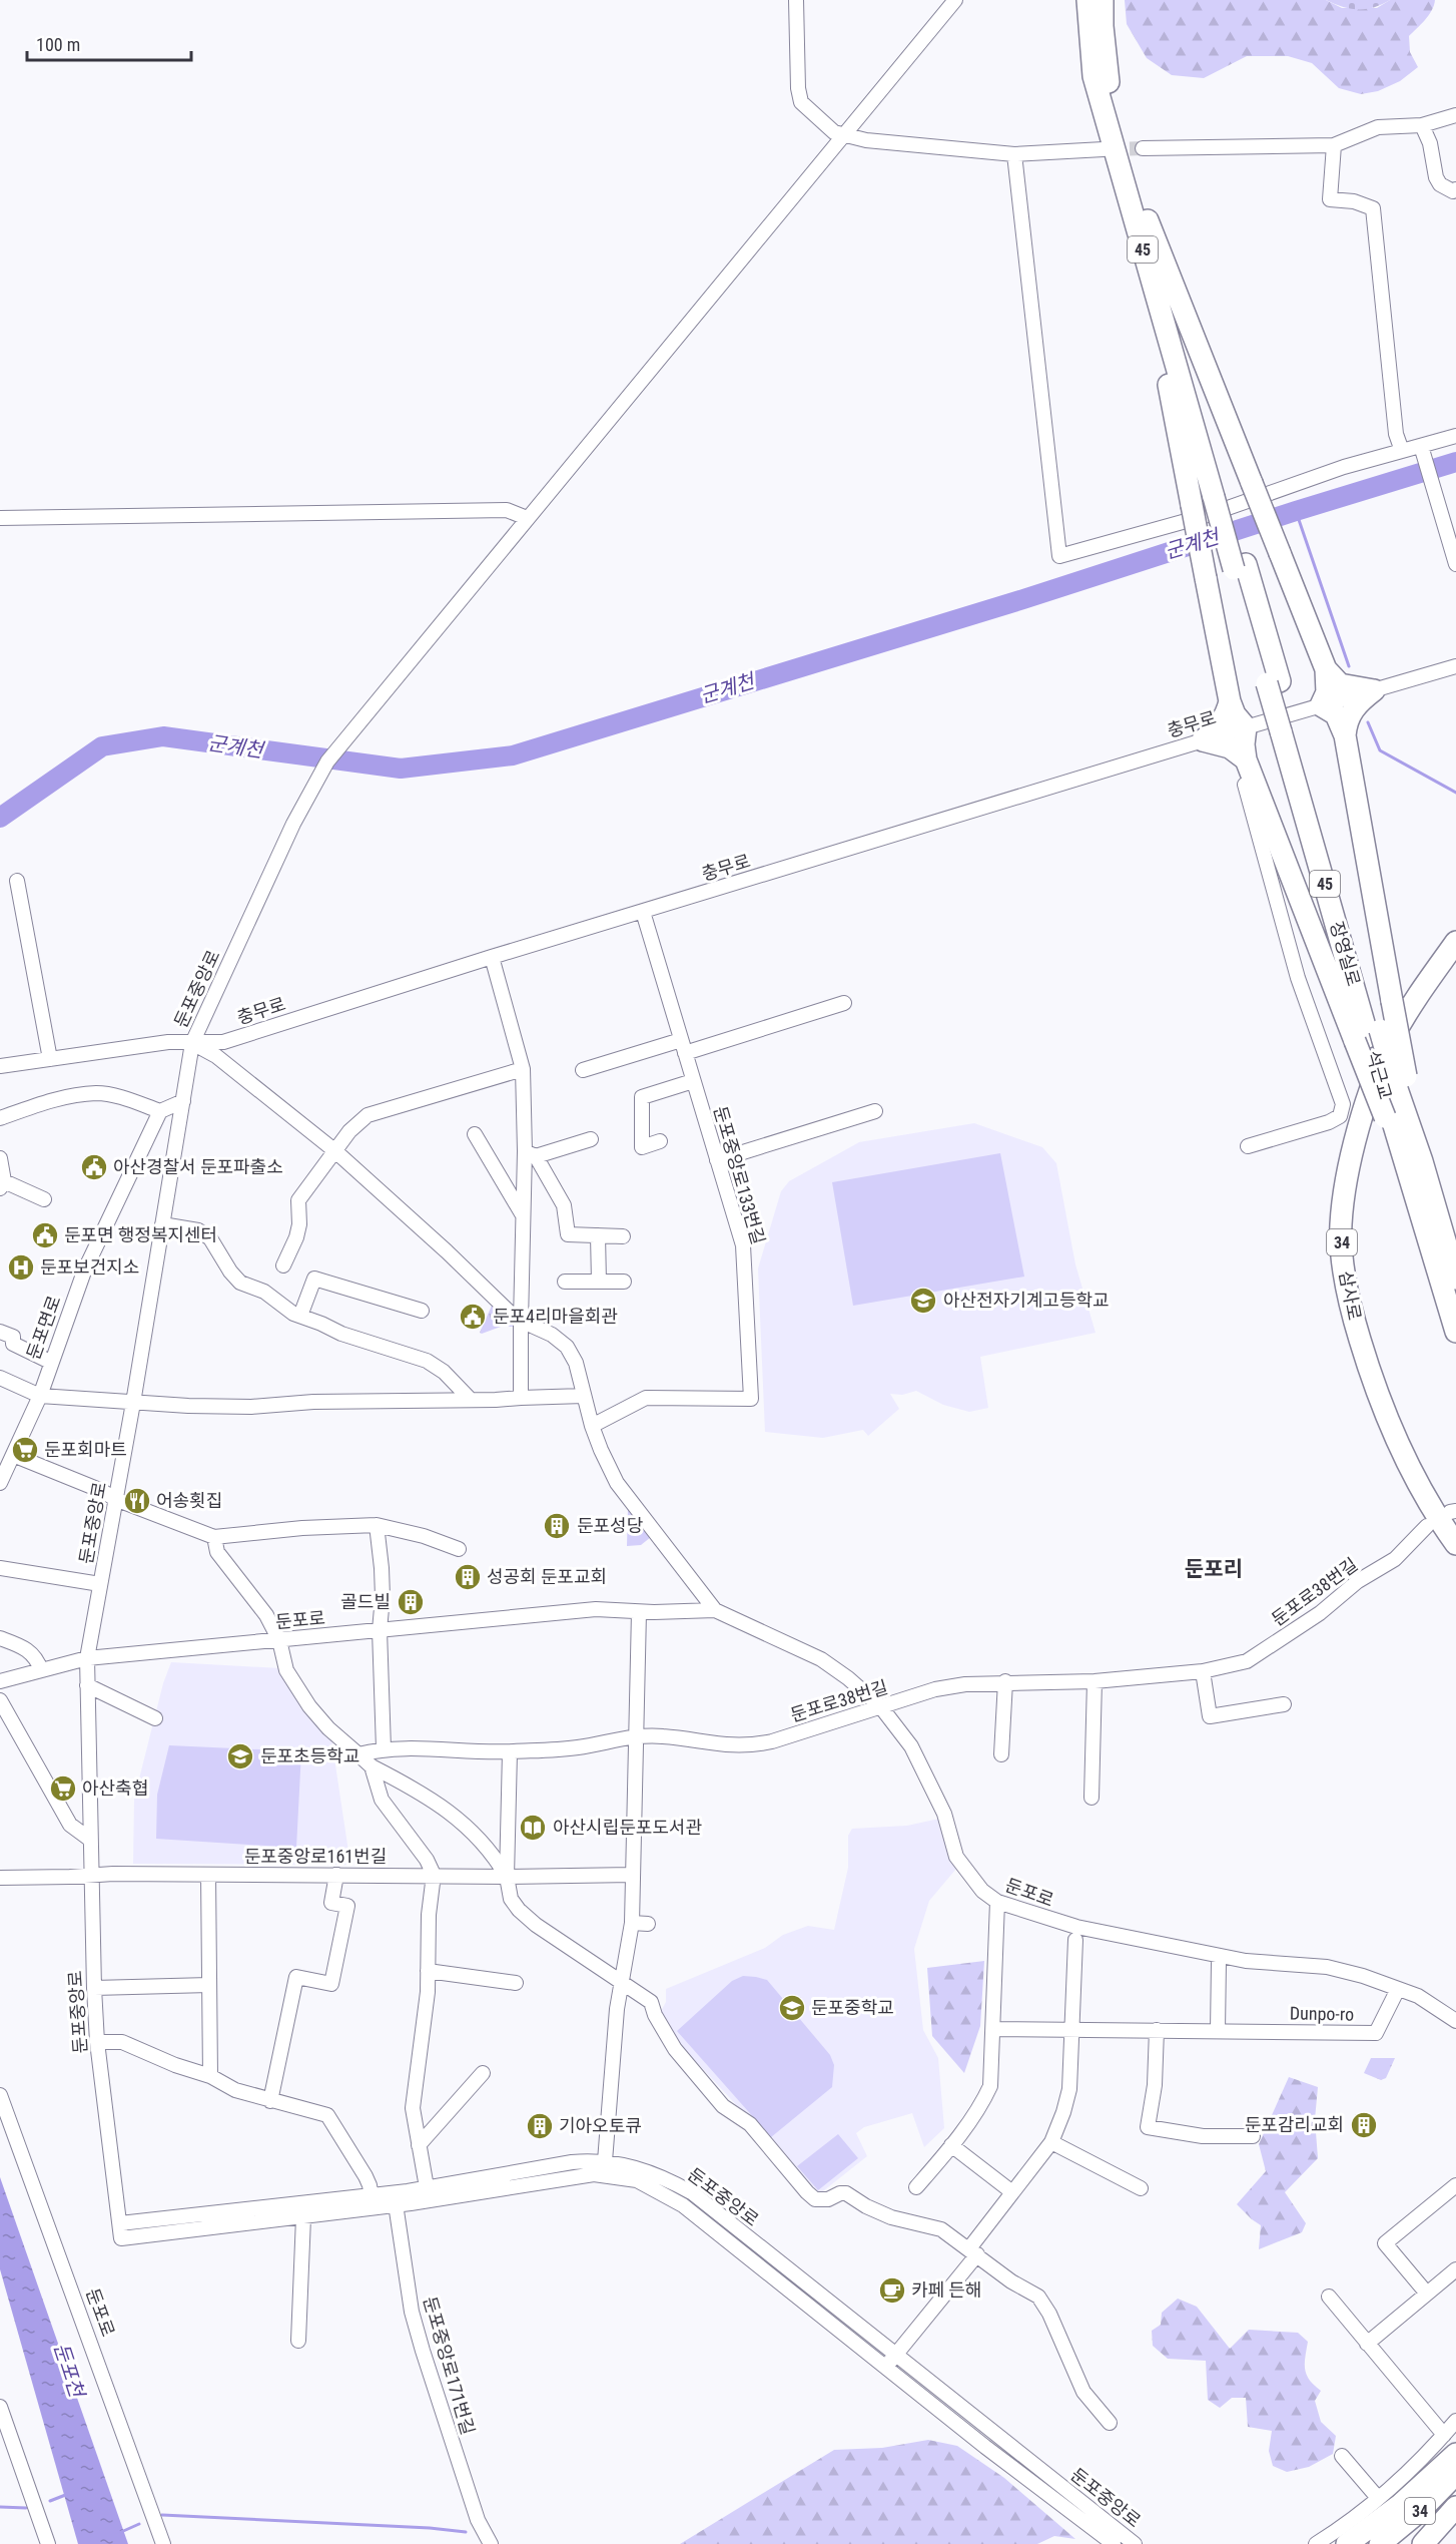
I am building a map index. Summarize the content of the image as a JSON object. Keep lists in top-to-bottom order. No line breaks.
{"streets":{"highway":["45","장영실로","석근교","34","삼사로"],"street":["충무로","둔포중앙로","둔포중앙로133번길","둔포면로","둔포로38번길","둔포로","둔포중앙로161번길","Dunpo-ro","둔포중앙로171번길"]},"crossings":[["45","장영실로"],["45","석근교"],["충무로","둔포중앙로"],["충무로","둔포중앙로133번길"],["충무로","둔포로"],["장영실로","석근교"],["둔포중앙로","둔포로"],["둔포중앙로","둔포중앙로161번길"],["둔포중앙로","둔포중앙로171번길"],["둔포중앙로133번길","둔포로"],["둔포로38번길","둔포로"],["둔포로","Dunpo-ro"]],"districts":["둔포리"],"water":["군계천","둔포천"],"places":{"public building":["아산경찰서 둔포파출소","둔포면 행정복지센터","둔포4리마을회관"],"hospital":["둔포보건지소"],"school or university":["아산전자기계고등학교","둔포초등학교","둔포중학교"],"supermarket":["둔포회마트","아산축협"],"restaurant":["어송횟집"],"building":["둔포성당","성공회 둔포교회","골드빌","둔포감리교회","기아오토큐"],"library":["아산시립둔포도서관"],"cafe":["카페 든해"]},"scale_bar":"100 m"}
